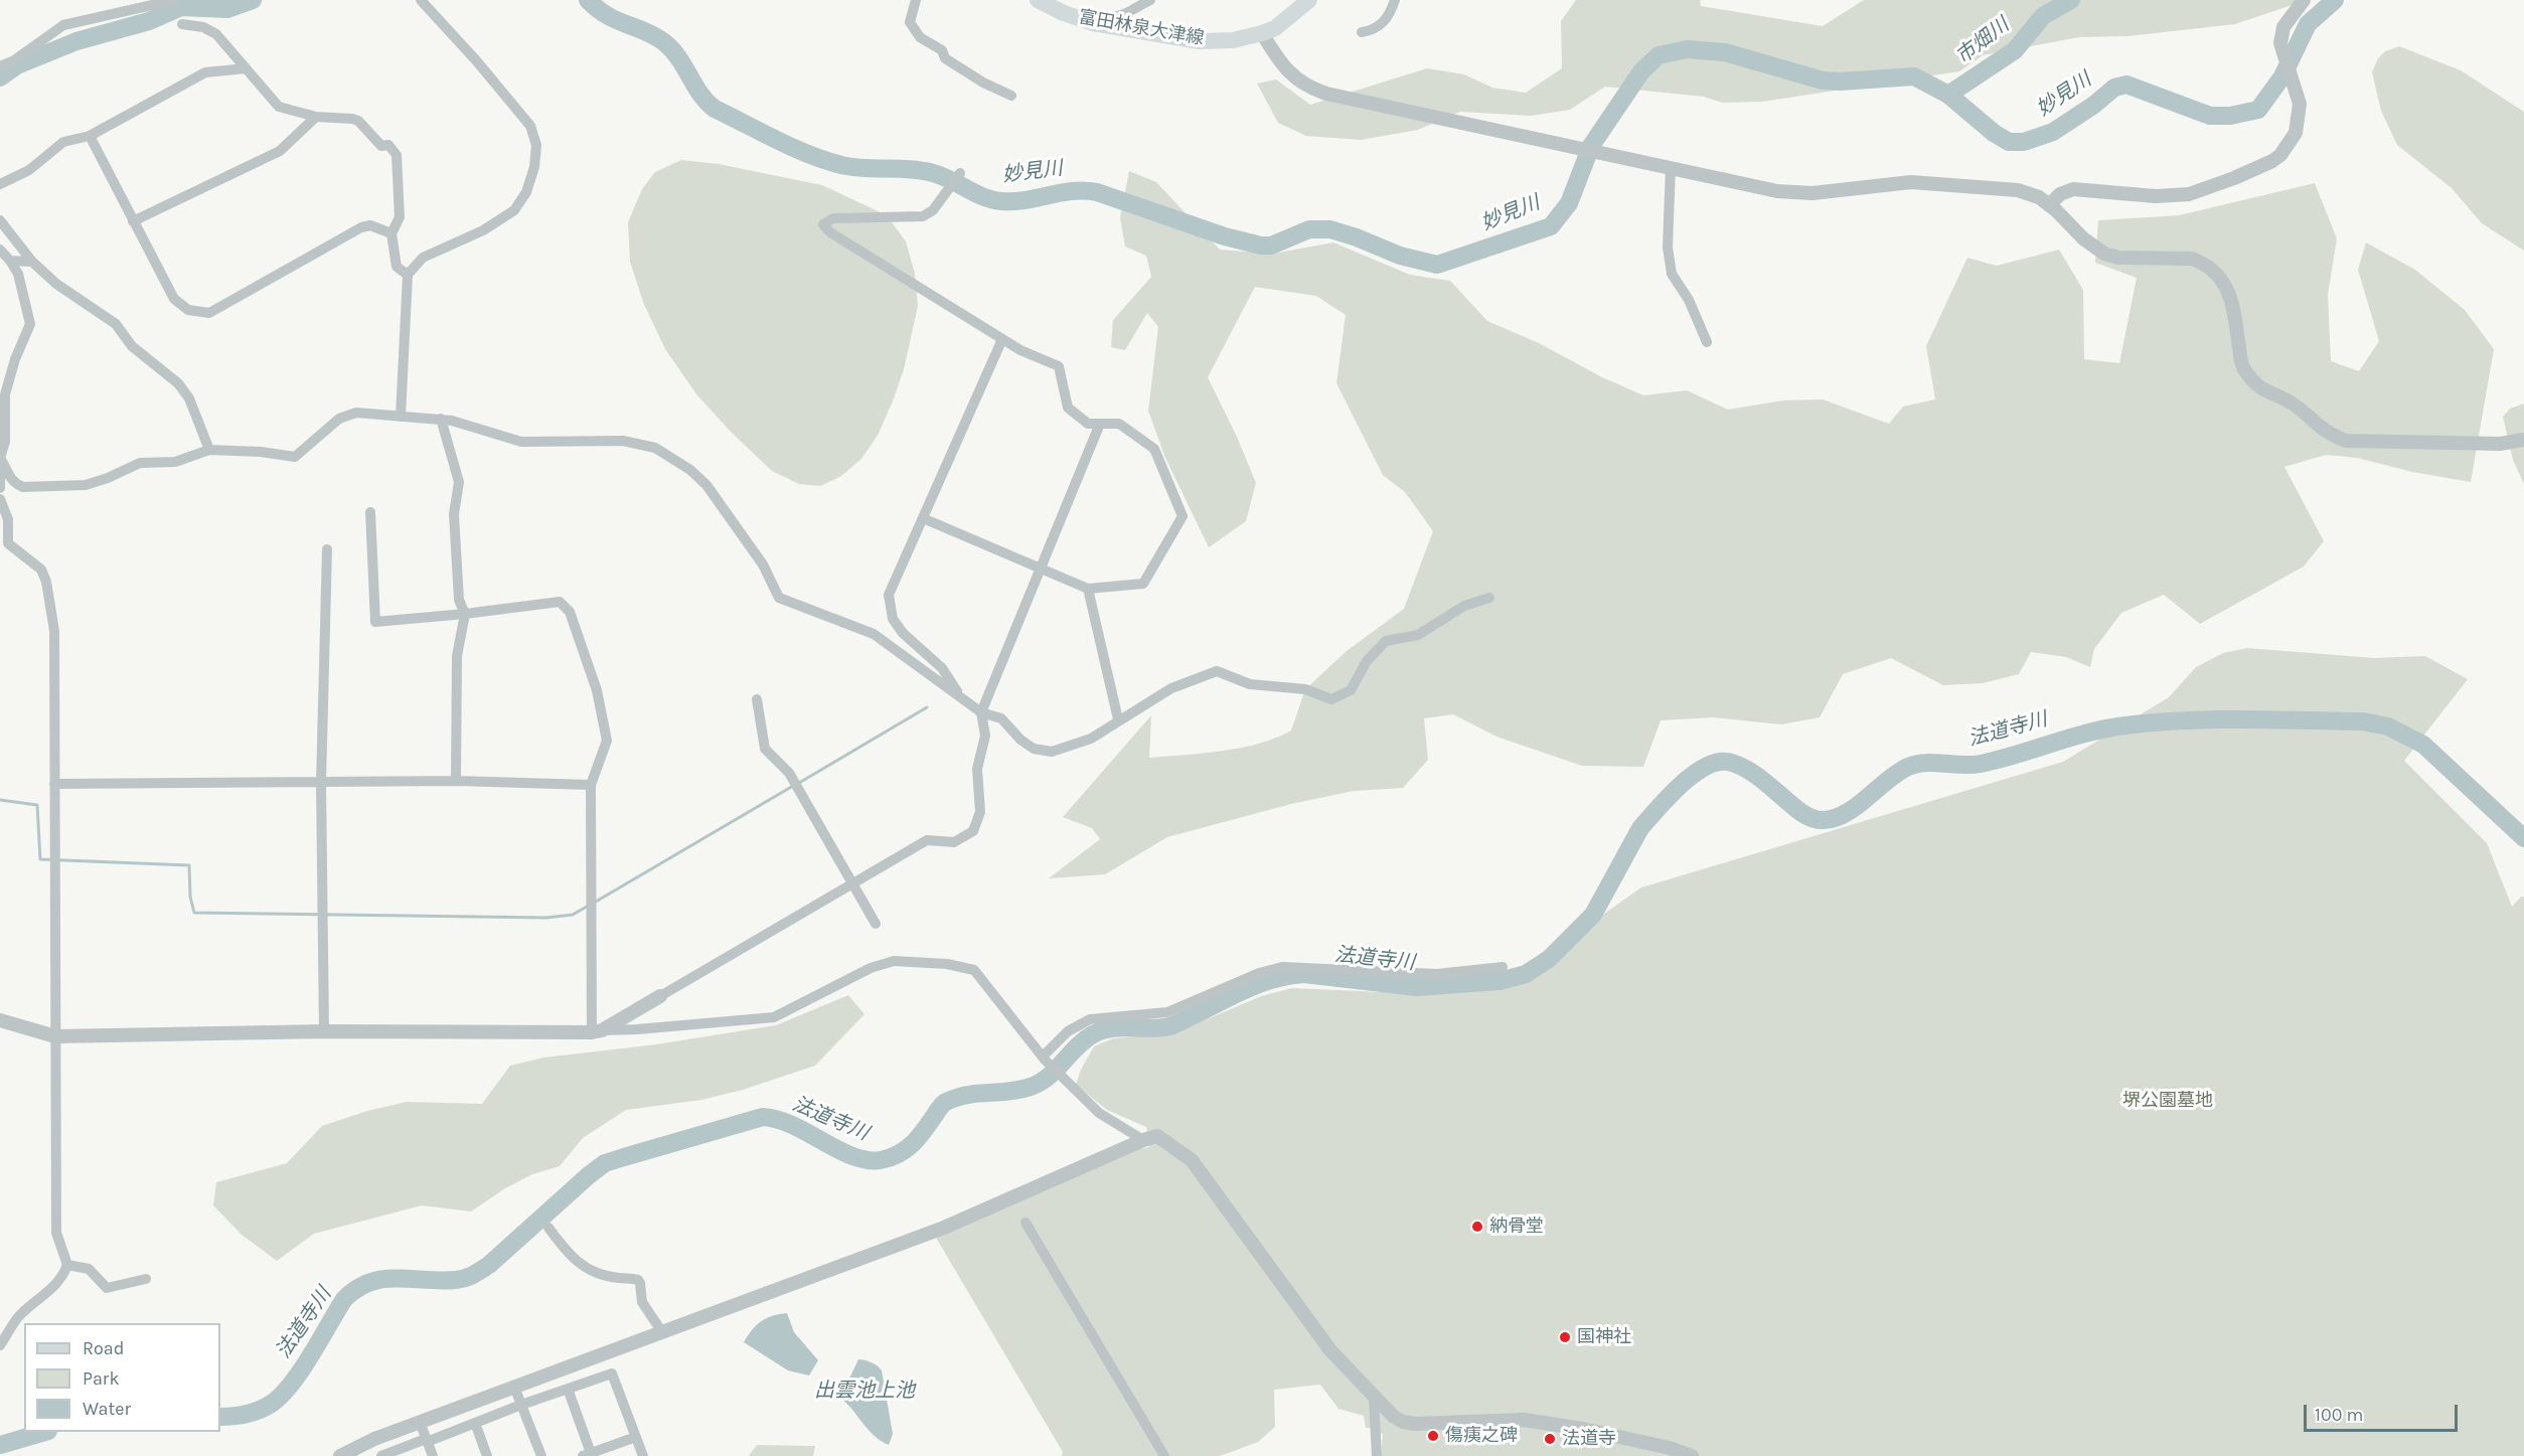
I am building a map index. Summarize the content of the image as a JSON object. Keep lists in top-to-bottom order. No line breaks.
{"streets":{"main road":["富田林泉大津線"]},"water":["市畑川","妙見川","法道寺川","出雲池上池"],"parks":["堺公園墓地"],"places":["納骨堂","国神社","傷痍之碑","法道寺"],"legend":["Road","Park","Water"],"scale_bar":"100 m"}
